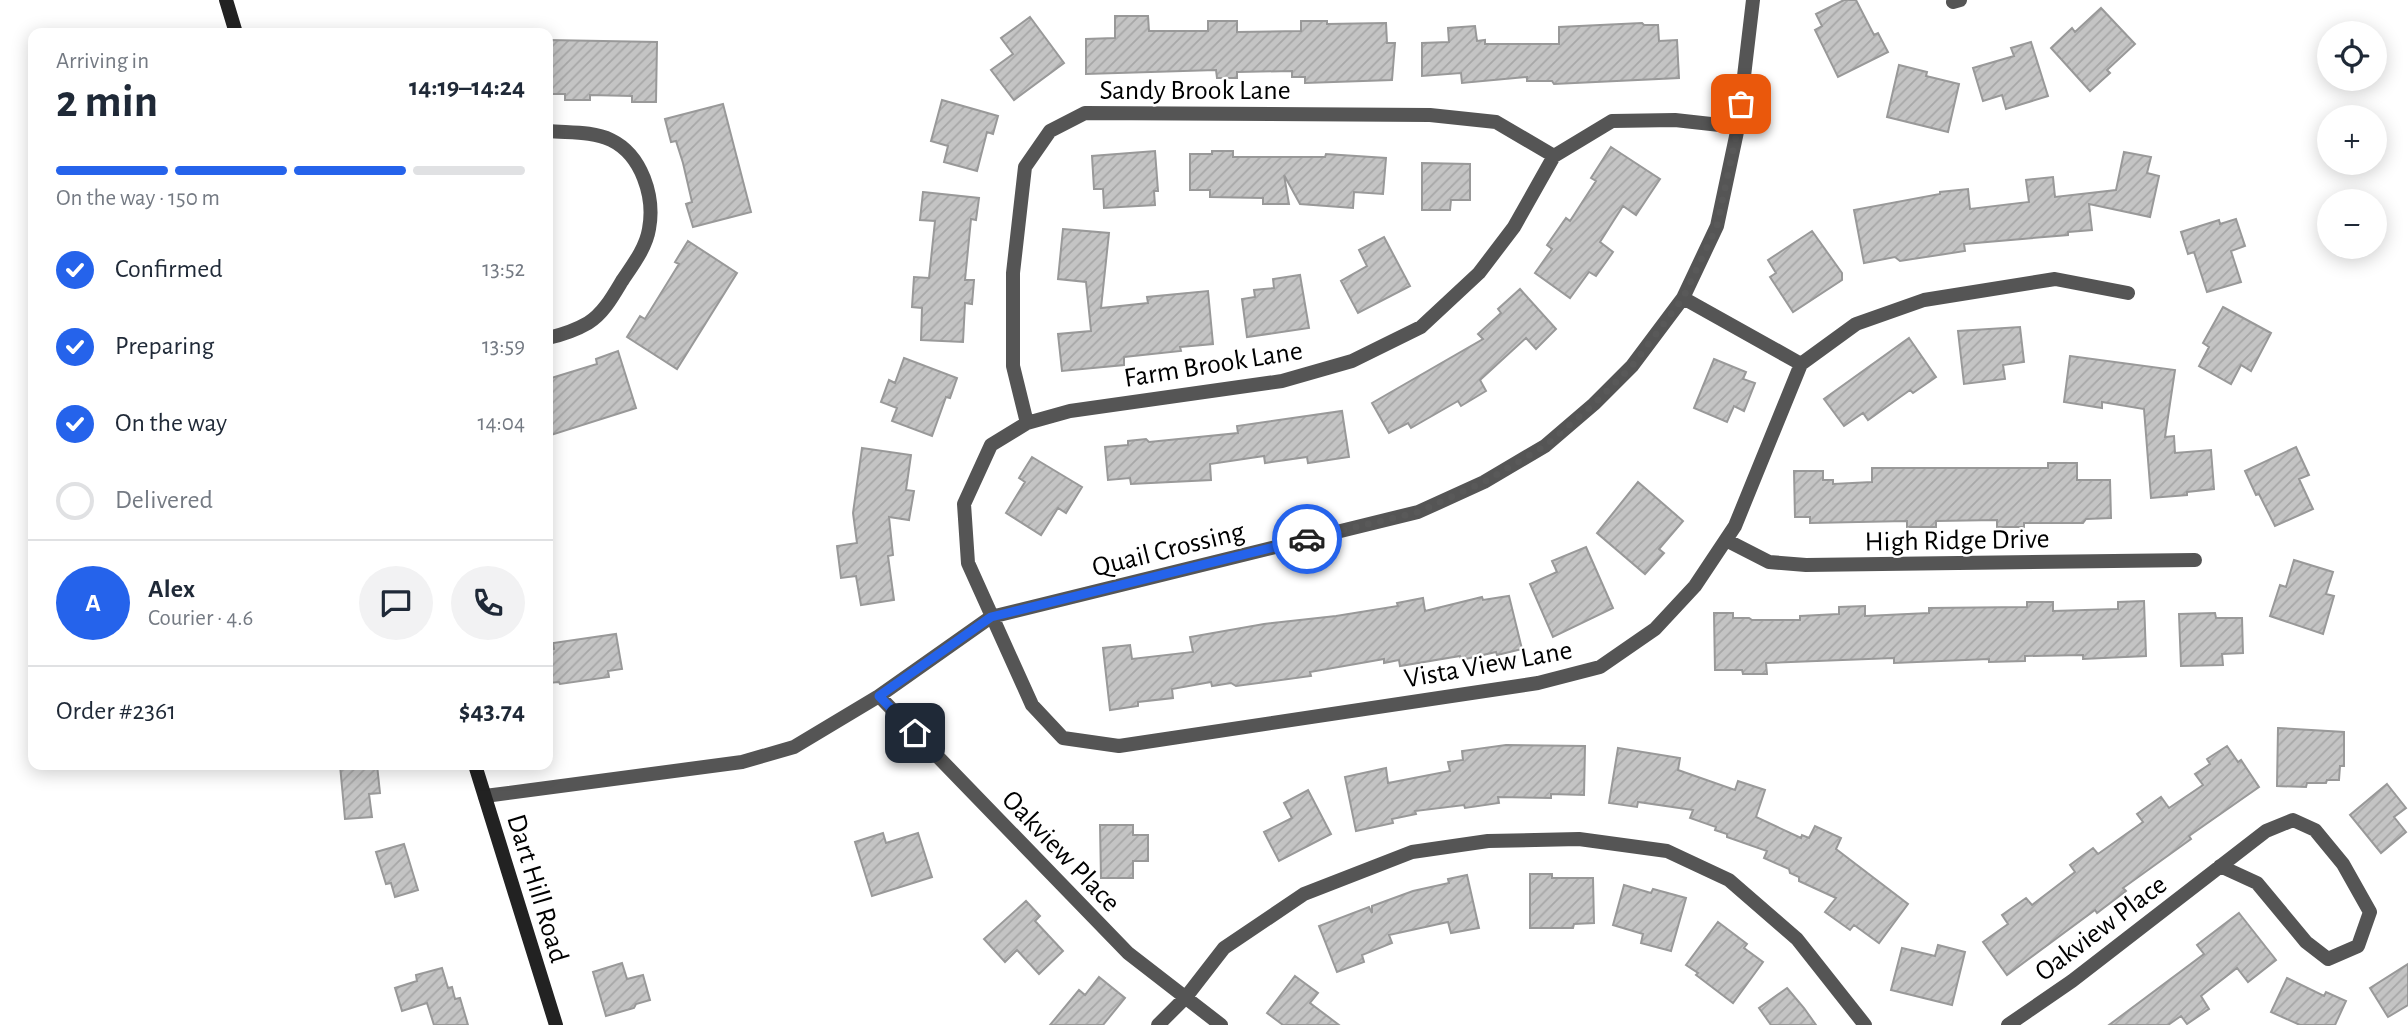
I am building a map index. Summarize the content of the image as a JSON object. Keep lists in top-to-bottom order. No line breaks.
{"streets":{"main road":["Dart Hill Road"],"street":["Sandy Brook Lane","Farm Brook Lane","High Ridge Drive","Quail Crossing","Vista View Lane","Oakview Place"]},"crossings":[["Sandy Brook Lane","Farm Brook Lane"],["Farm Brook Lane","Quail Crossing"],["Farm Brook Lane","Vista View Lane"],["High Ridge Drive","Vista View Lane"],["Quail Crossing","Vista View Lane"],["Quail Crossing","Oakview Place"],["Quail Crossing","Dart Hill Road"]],"page":{"map_buttons":["+","−"],"heading":["2 min","Arriving in","14:19–14:24"],"panel":["Alex","Courier · 4.6","Order #2361","$43.74"],"bar":"On the way · 150 m","list":[["Confirmed","13:52"],["Preparing","13:59"],["On the way","14:04"],"Delivered"],"round":"A"}}
